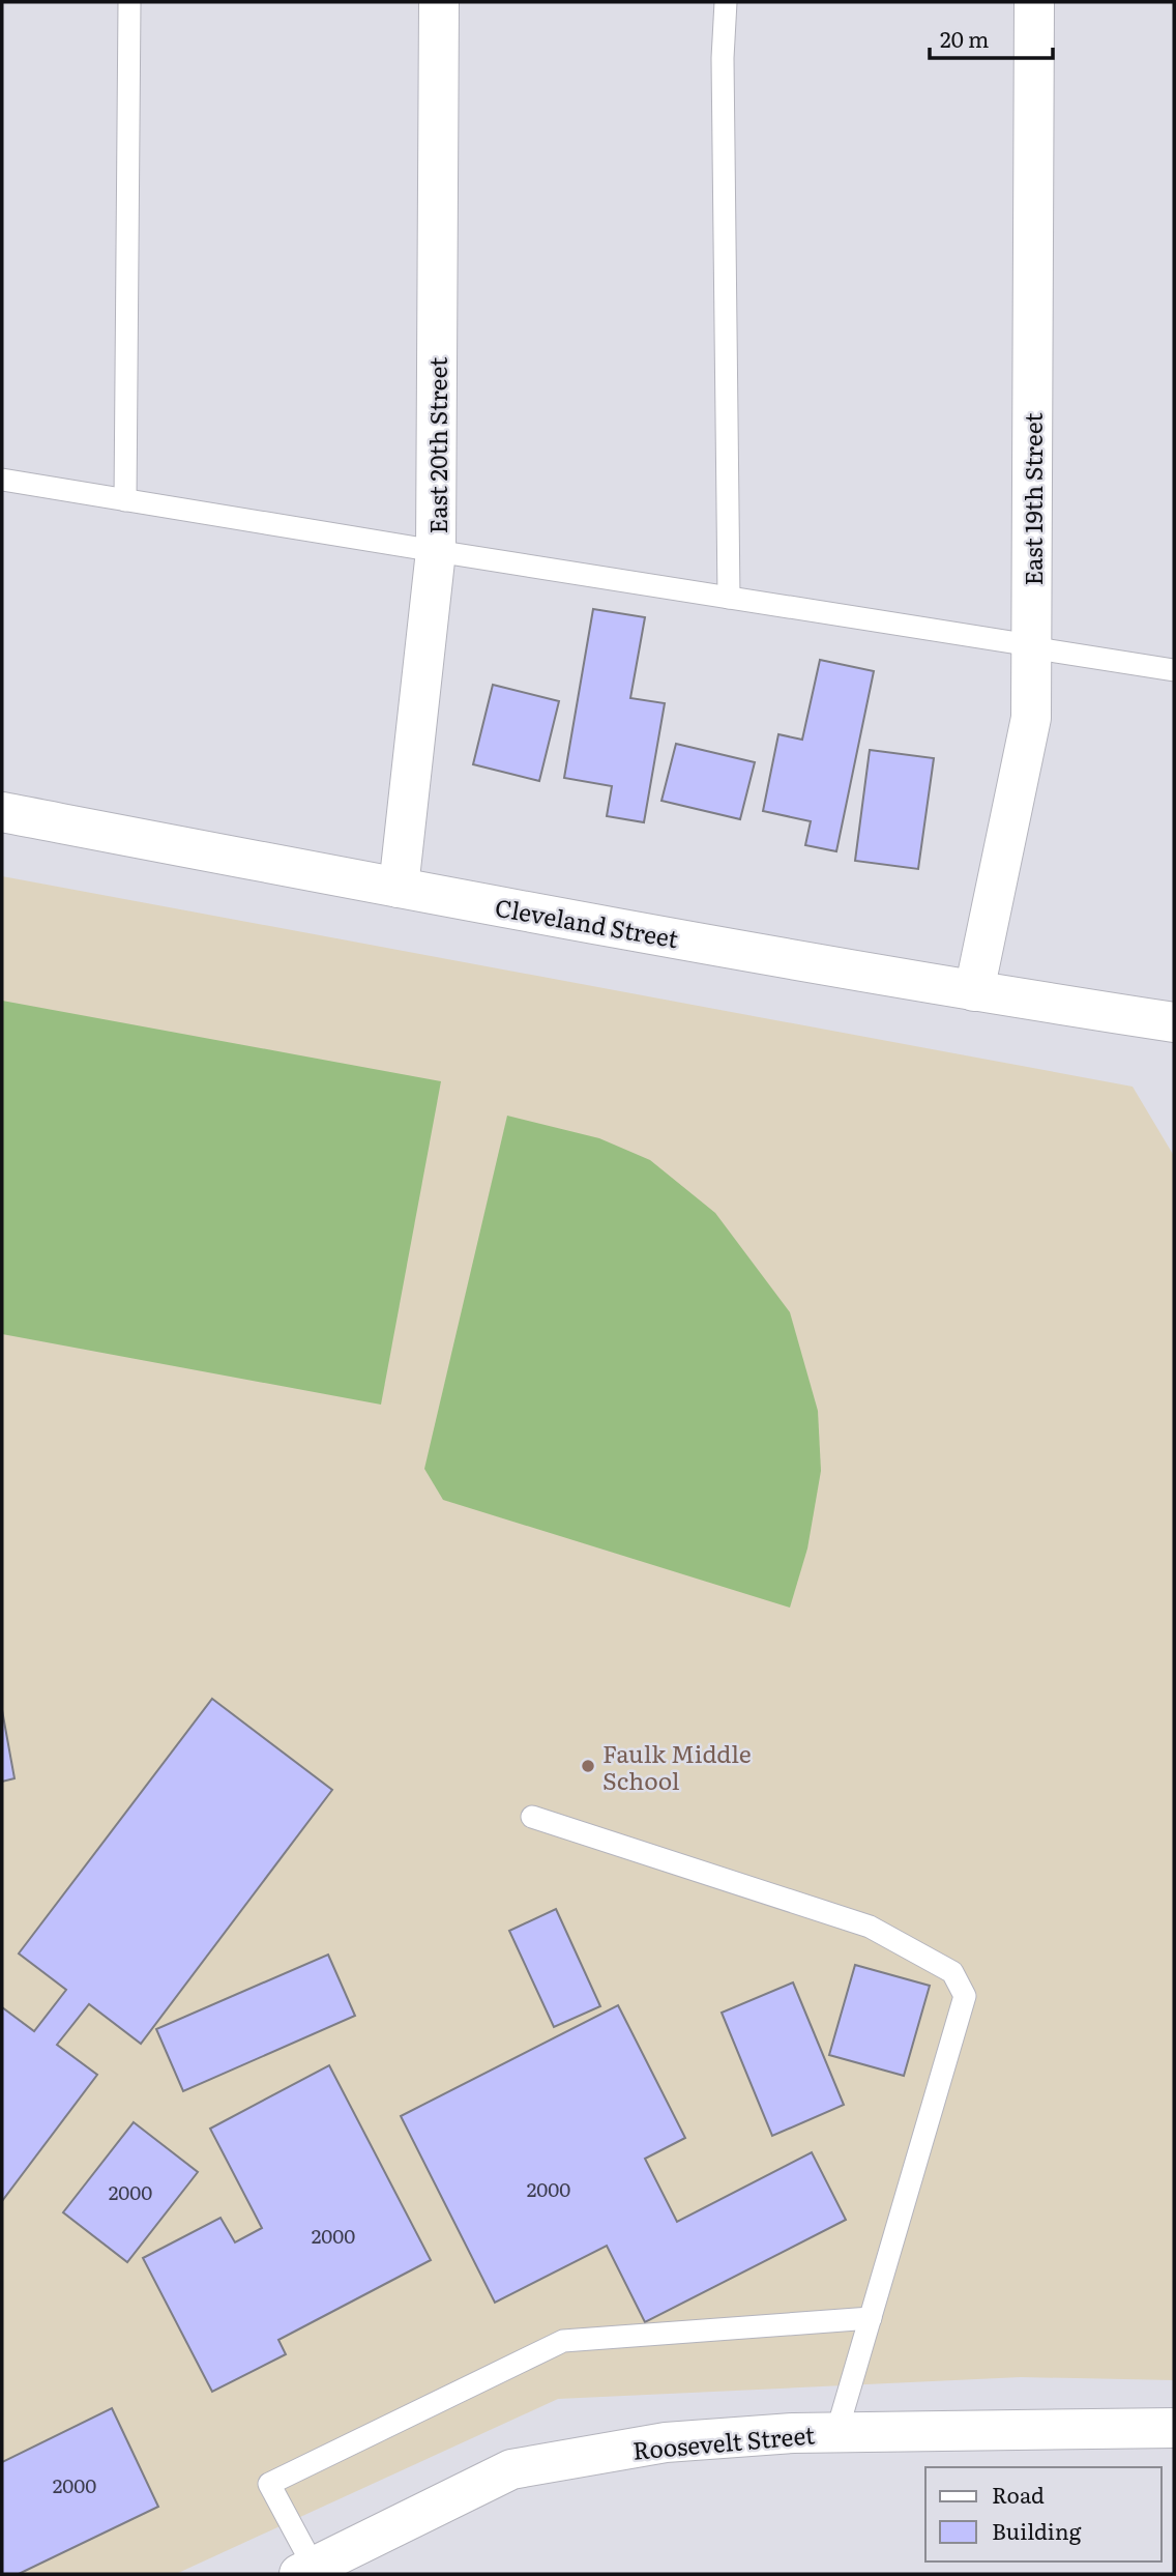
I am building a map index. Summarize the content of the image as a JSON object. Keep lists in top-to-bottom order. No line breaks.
{"streets":{"street":["East 20th Street","East 19th Street","Cleveland Street","Roosevelt Street"]},"crossings":[["East 20th Street","Cleveland Street"],["East 19th Street","Cleveland Street"]],"places":["Faulk Middle School"],"house_numbers":["2000","2000","2000","2000"],"legend":["Road","Building"],"scale_bar":"20 m"}
